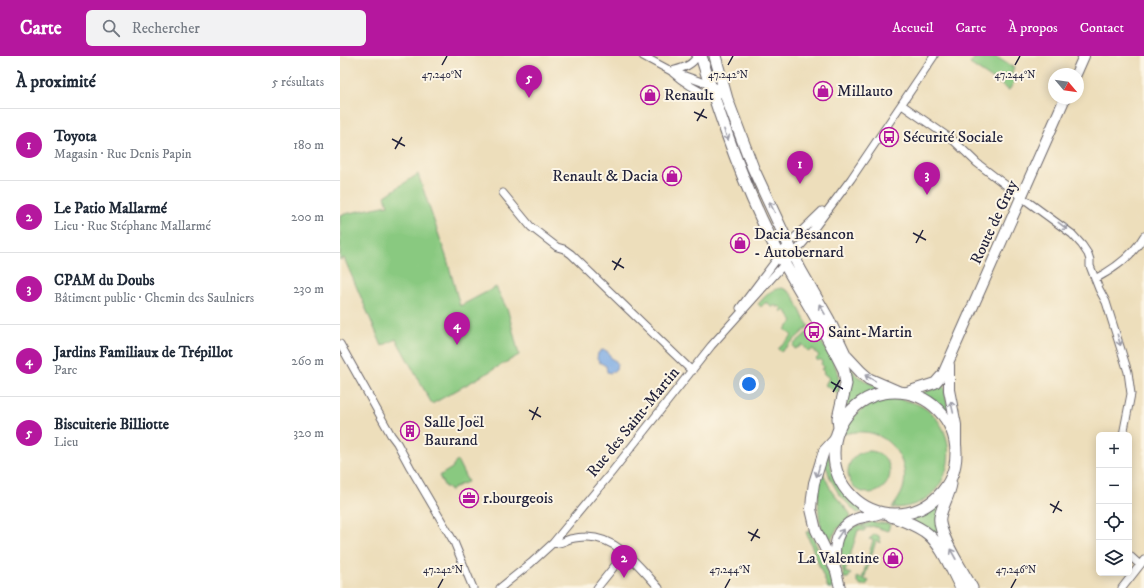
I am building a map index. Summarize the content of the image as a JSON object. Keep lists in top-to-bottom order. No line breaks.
{"streets":{"main road":["Route de Gray"],"street":["Rue des Saint-Martin"]},"places":{"shop":["Millauto","Renault","Renault & Dacia","Dacia Besancon - Autobernard","La Valentine"],"bus stop":["Sécurité Sociale","Saint-Martin"],"building":["Salle Joël Baurand"],"office":["r.bourgeois"]},"north":"bottom right","page":{"header":"Carte","search":"Rechercher","nav":["Accueil","Carte","À propos","Contact"],"heading":["À proximité","5 résultats"],"pins":["5","1","3","4","2"],"list":[{"mark":"1","name":"Toyota","note":"Magasin · Rue Denis Papin","value":"180 m"},{"mark":"2","name":"Le Patio Mallarmé","note":"Lieu · Rue Stéphane Mallarmé","value":"200 m"},{"mark":"3","name":"CPAM du Doubs","note":"Bâtiment public · Chemin des Saulniers","value":"230 m"},{"mark":"4","name":"Jardins Familiaux de Trépillot","note":"Parc","value":"260 m"},{"mark":"5","name":"Biscuiterie Billiotte","note":"Lieu","value":"320 m"}],"map_buttons":["+","−"]},"coordinates":["47.240°N","47.242°N","47.244°N","47.246°N"]}
